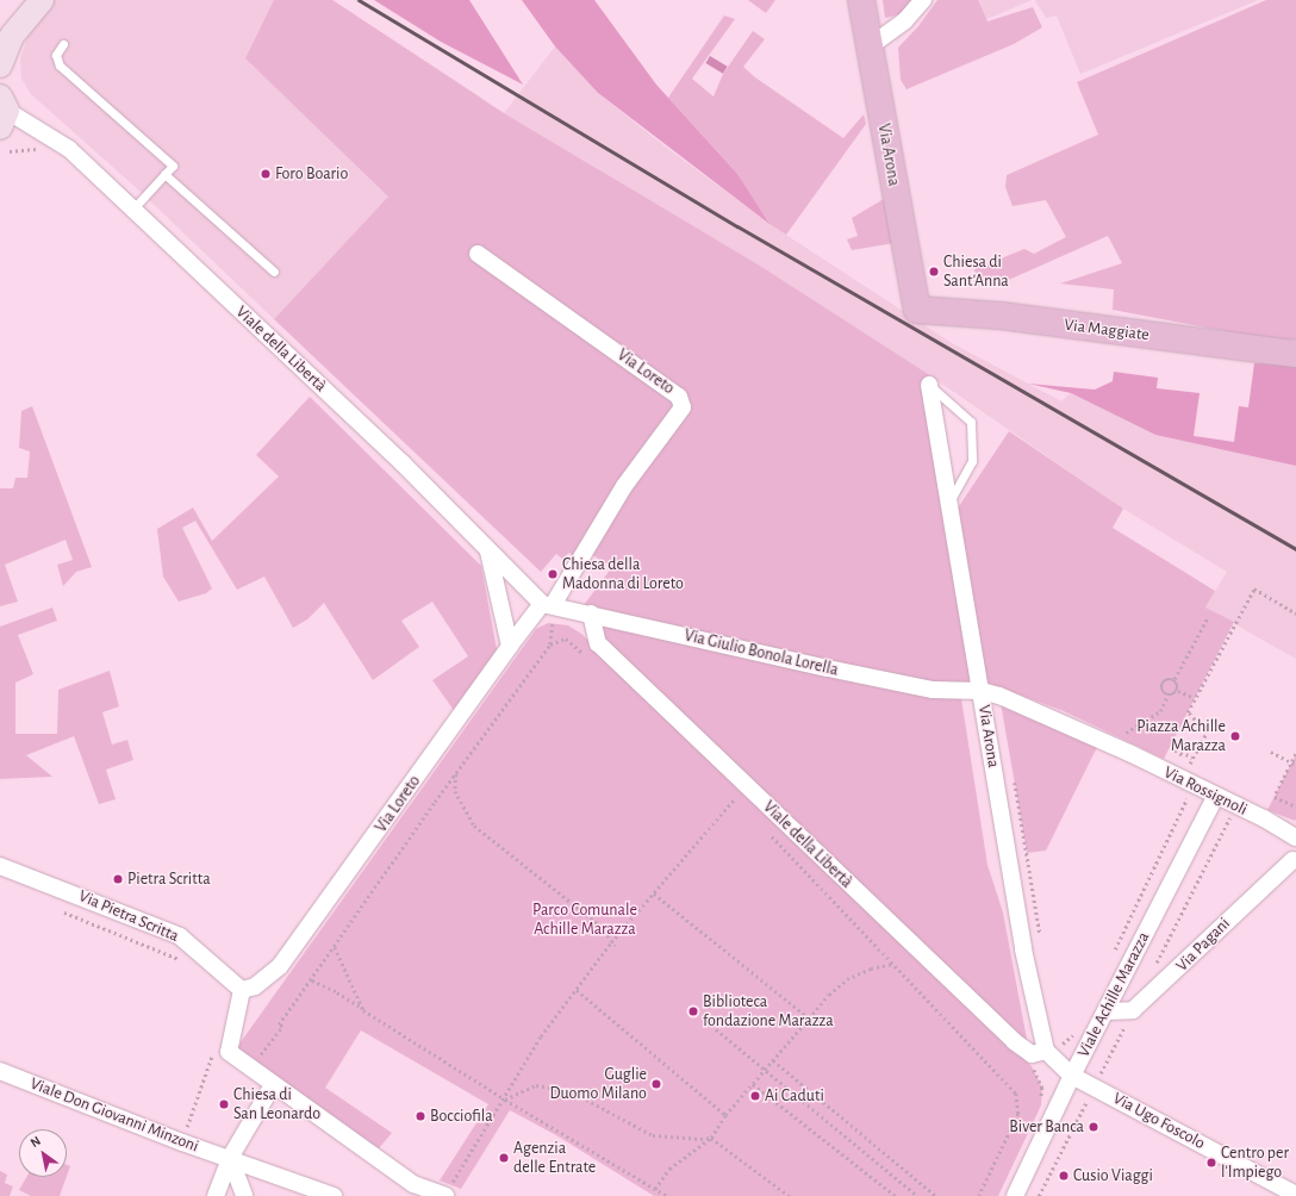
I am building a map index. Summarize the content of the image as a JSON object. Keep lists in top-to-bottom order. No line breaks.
{"streets":{"main road":["Via Arona","Via Maggiate"],"street":["Viale della Libertà","Via Loreto","Via Giulio Bonola Lorella","Via Rossignoli","Via Pietra Scritta","Via Pagani","Viale Achille Marazza","Viale Don Giovanni Minzoni","Via Ugo Foscolo"]},"crossings":[["Via Arona","Via Maggiate"],["Via Arona","Viale della Libertà"],["Via Arona","Via Giulio Bonola Lorella"],["Via Arona","Via Rossignoli"],["Viale della Libertà","Via Loreto"],["Viale della Libertà","Via Giulio Bonola Lorella"],["Via Loreto","Via Giulio Bonola Lorella"],["Via Loreto","Via Pietra Scritta"],["Via Giulio Bonola Lorella","Via Rossignoli"],["Via Rossignoli","Viale Achille Marazza"],["Via Pagani","Viale Achille Marazza"],["Viale Achille Marazza","Via Ugo Foscolo"]],"parks":["Parco Comunale Achille Marazza"],"places":["Foro Boario","Chiesa di Sant'Anna","Chiesa della Madonna di Loreto","Piazza Achille Marazza","Pietra Scritta","Biblioteca fondazione Marazza","Guglie Duomo Milano","Ai Caduti","Chiesa di San Leonardo","Bocciofila","Biver Banca","Agenzia delle Entrate","Centro per l'Impiego","Cusio Viaggi"],"north":"top left"}
